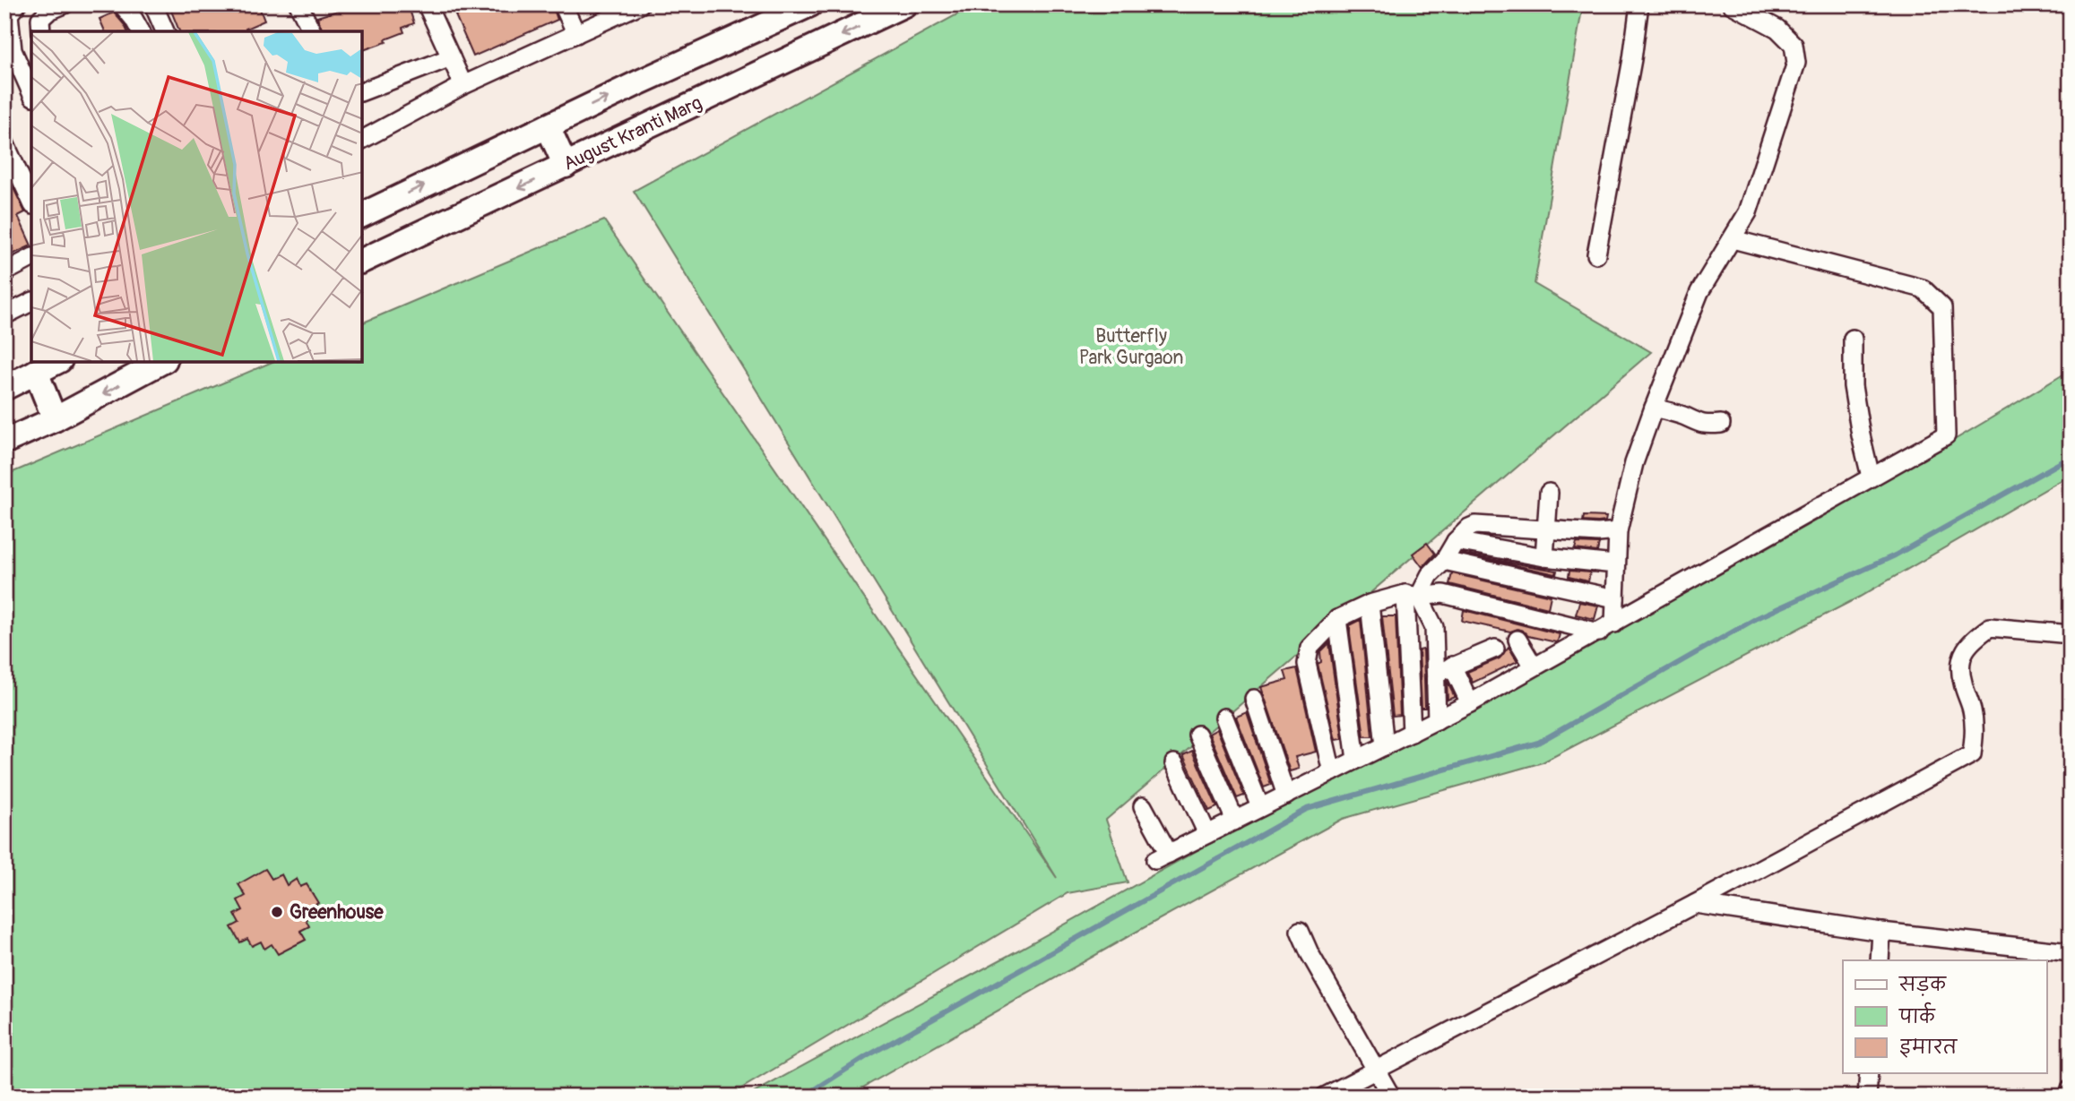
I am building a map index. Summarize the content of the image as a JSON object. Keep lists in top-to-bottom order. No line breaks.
{"streets":{"main road":["August Kranti Marg"]},"parks":["Butterfly Park Gurgaon"],"places":["Greenhouse"],"legend":["सड़क","पार्क","इमारत"]}
